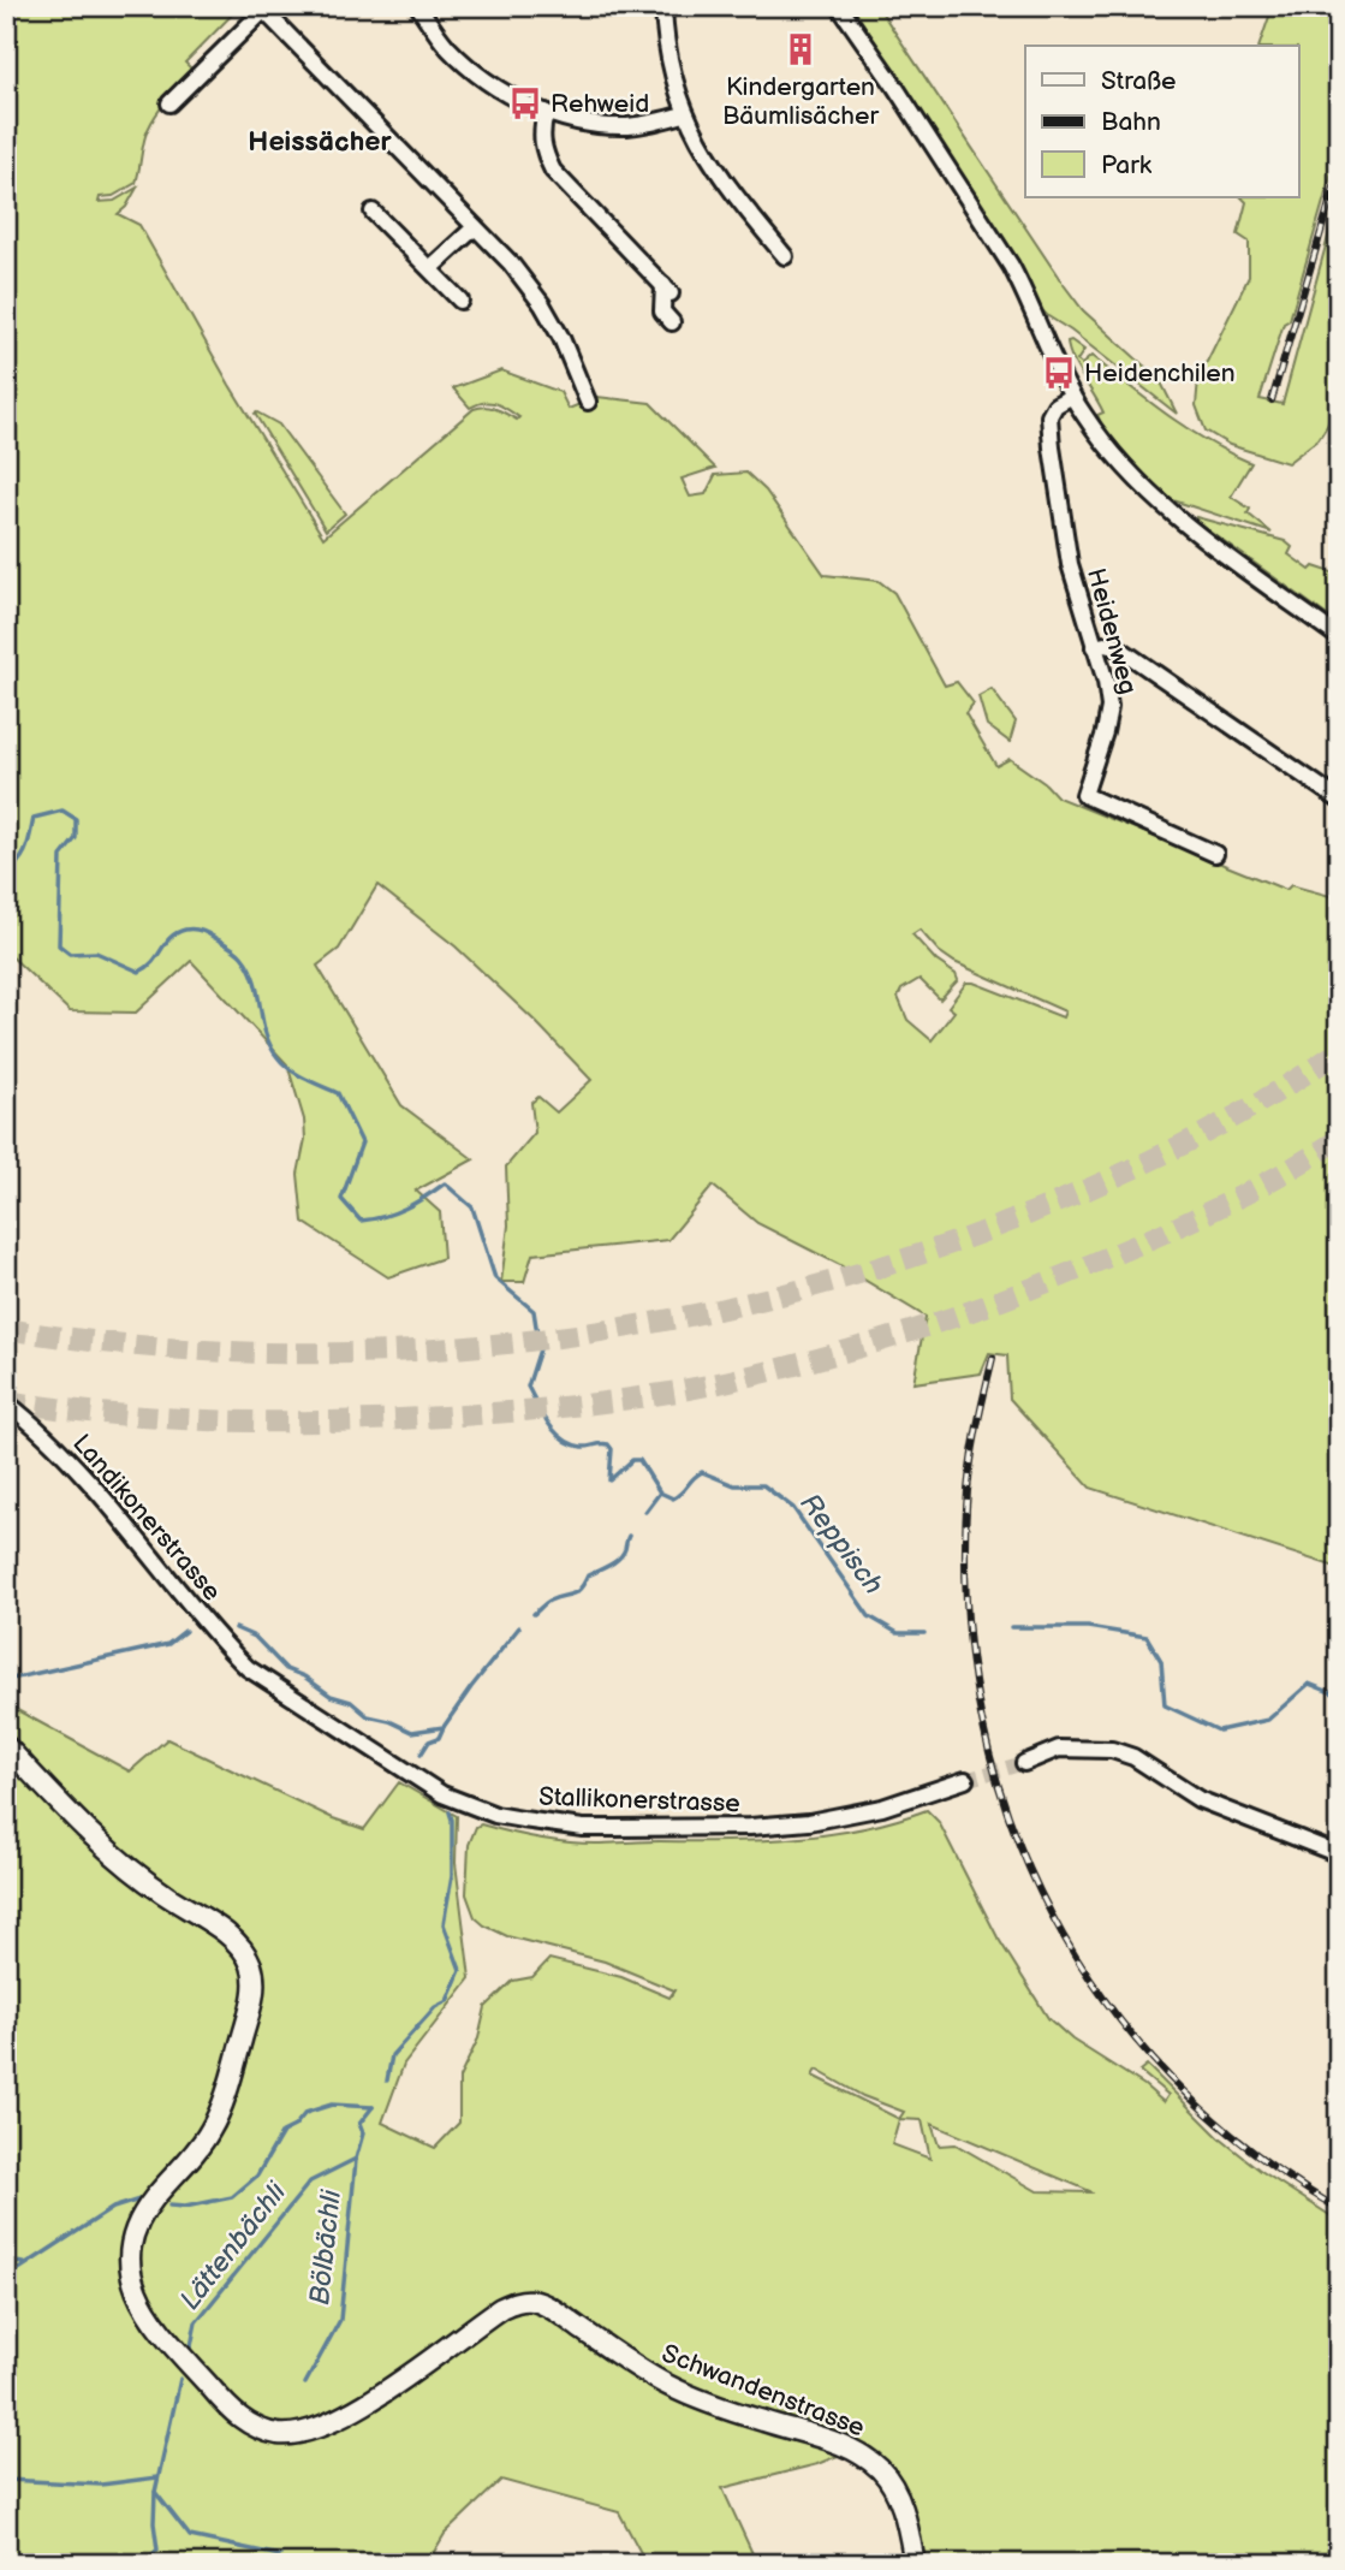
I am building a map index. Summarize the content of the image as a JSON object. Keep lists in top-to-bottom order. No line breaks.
{"streets":{"main road":["Schwandenstrasse"],"street":["Heidenweg","Landikonerstrasse","Stallikonerstrasse"]},"crossings":[["Landikonerstrasse","Stallikonerstrasse"]],"districts":["Heissächer"],"water":["Reppisch","Lättenbächli","Bölbächli"],"places":{"building":["Kindergarten Bäumlisächer"],"bus stop":["Rehweid","Heidenchilen"]},"legend":["Straße","Bahn","Park"]}
